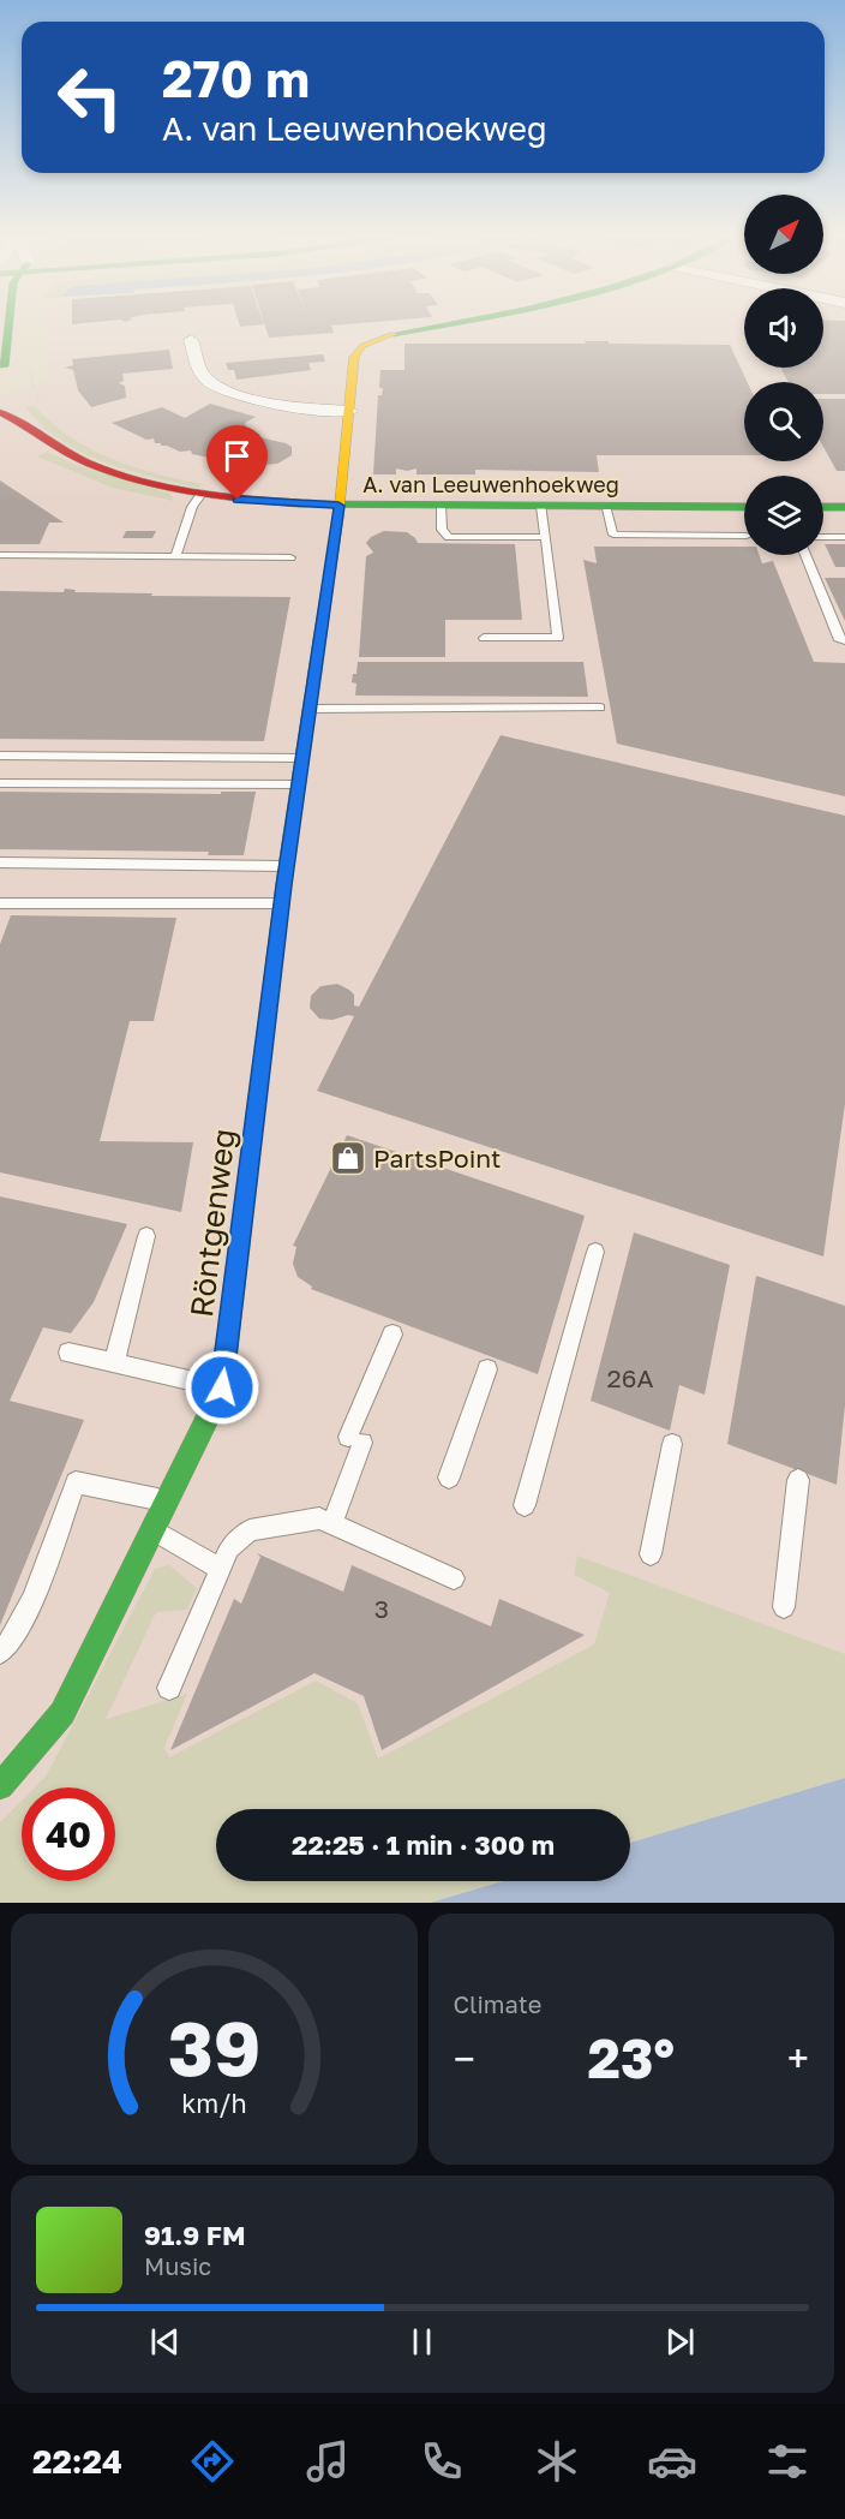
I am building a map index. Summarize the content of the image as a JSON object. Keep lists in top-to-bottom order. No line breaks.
{"streets":{"street":["A. van Leeuwenhoekweg","Röntgenweg"]},"crossings":[["A. van Leeuwenhoekweg","Röntgenweg"]],"places":{"shop":["PartsPoint"]},"house_numbers":["26A","3"],"north":"top right","page":{"turn":["270 m","A. van Leeuwenhoekweg"],"limit":"40","trip":"22:25 · 1 min · 300 m","tile":"Climate","heat":["−","23°","+"],"song":["91.9 FM","Music"],"tabs":"22:24","gauge":["39","km/h"]}}
